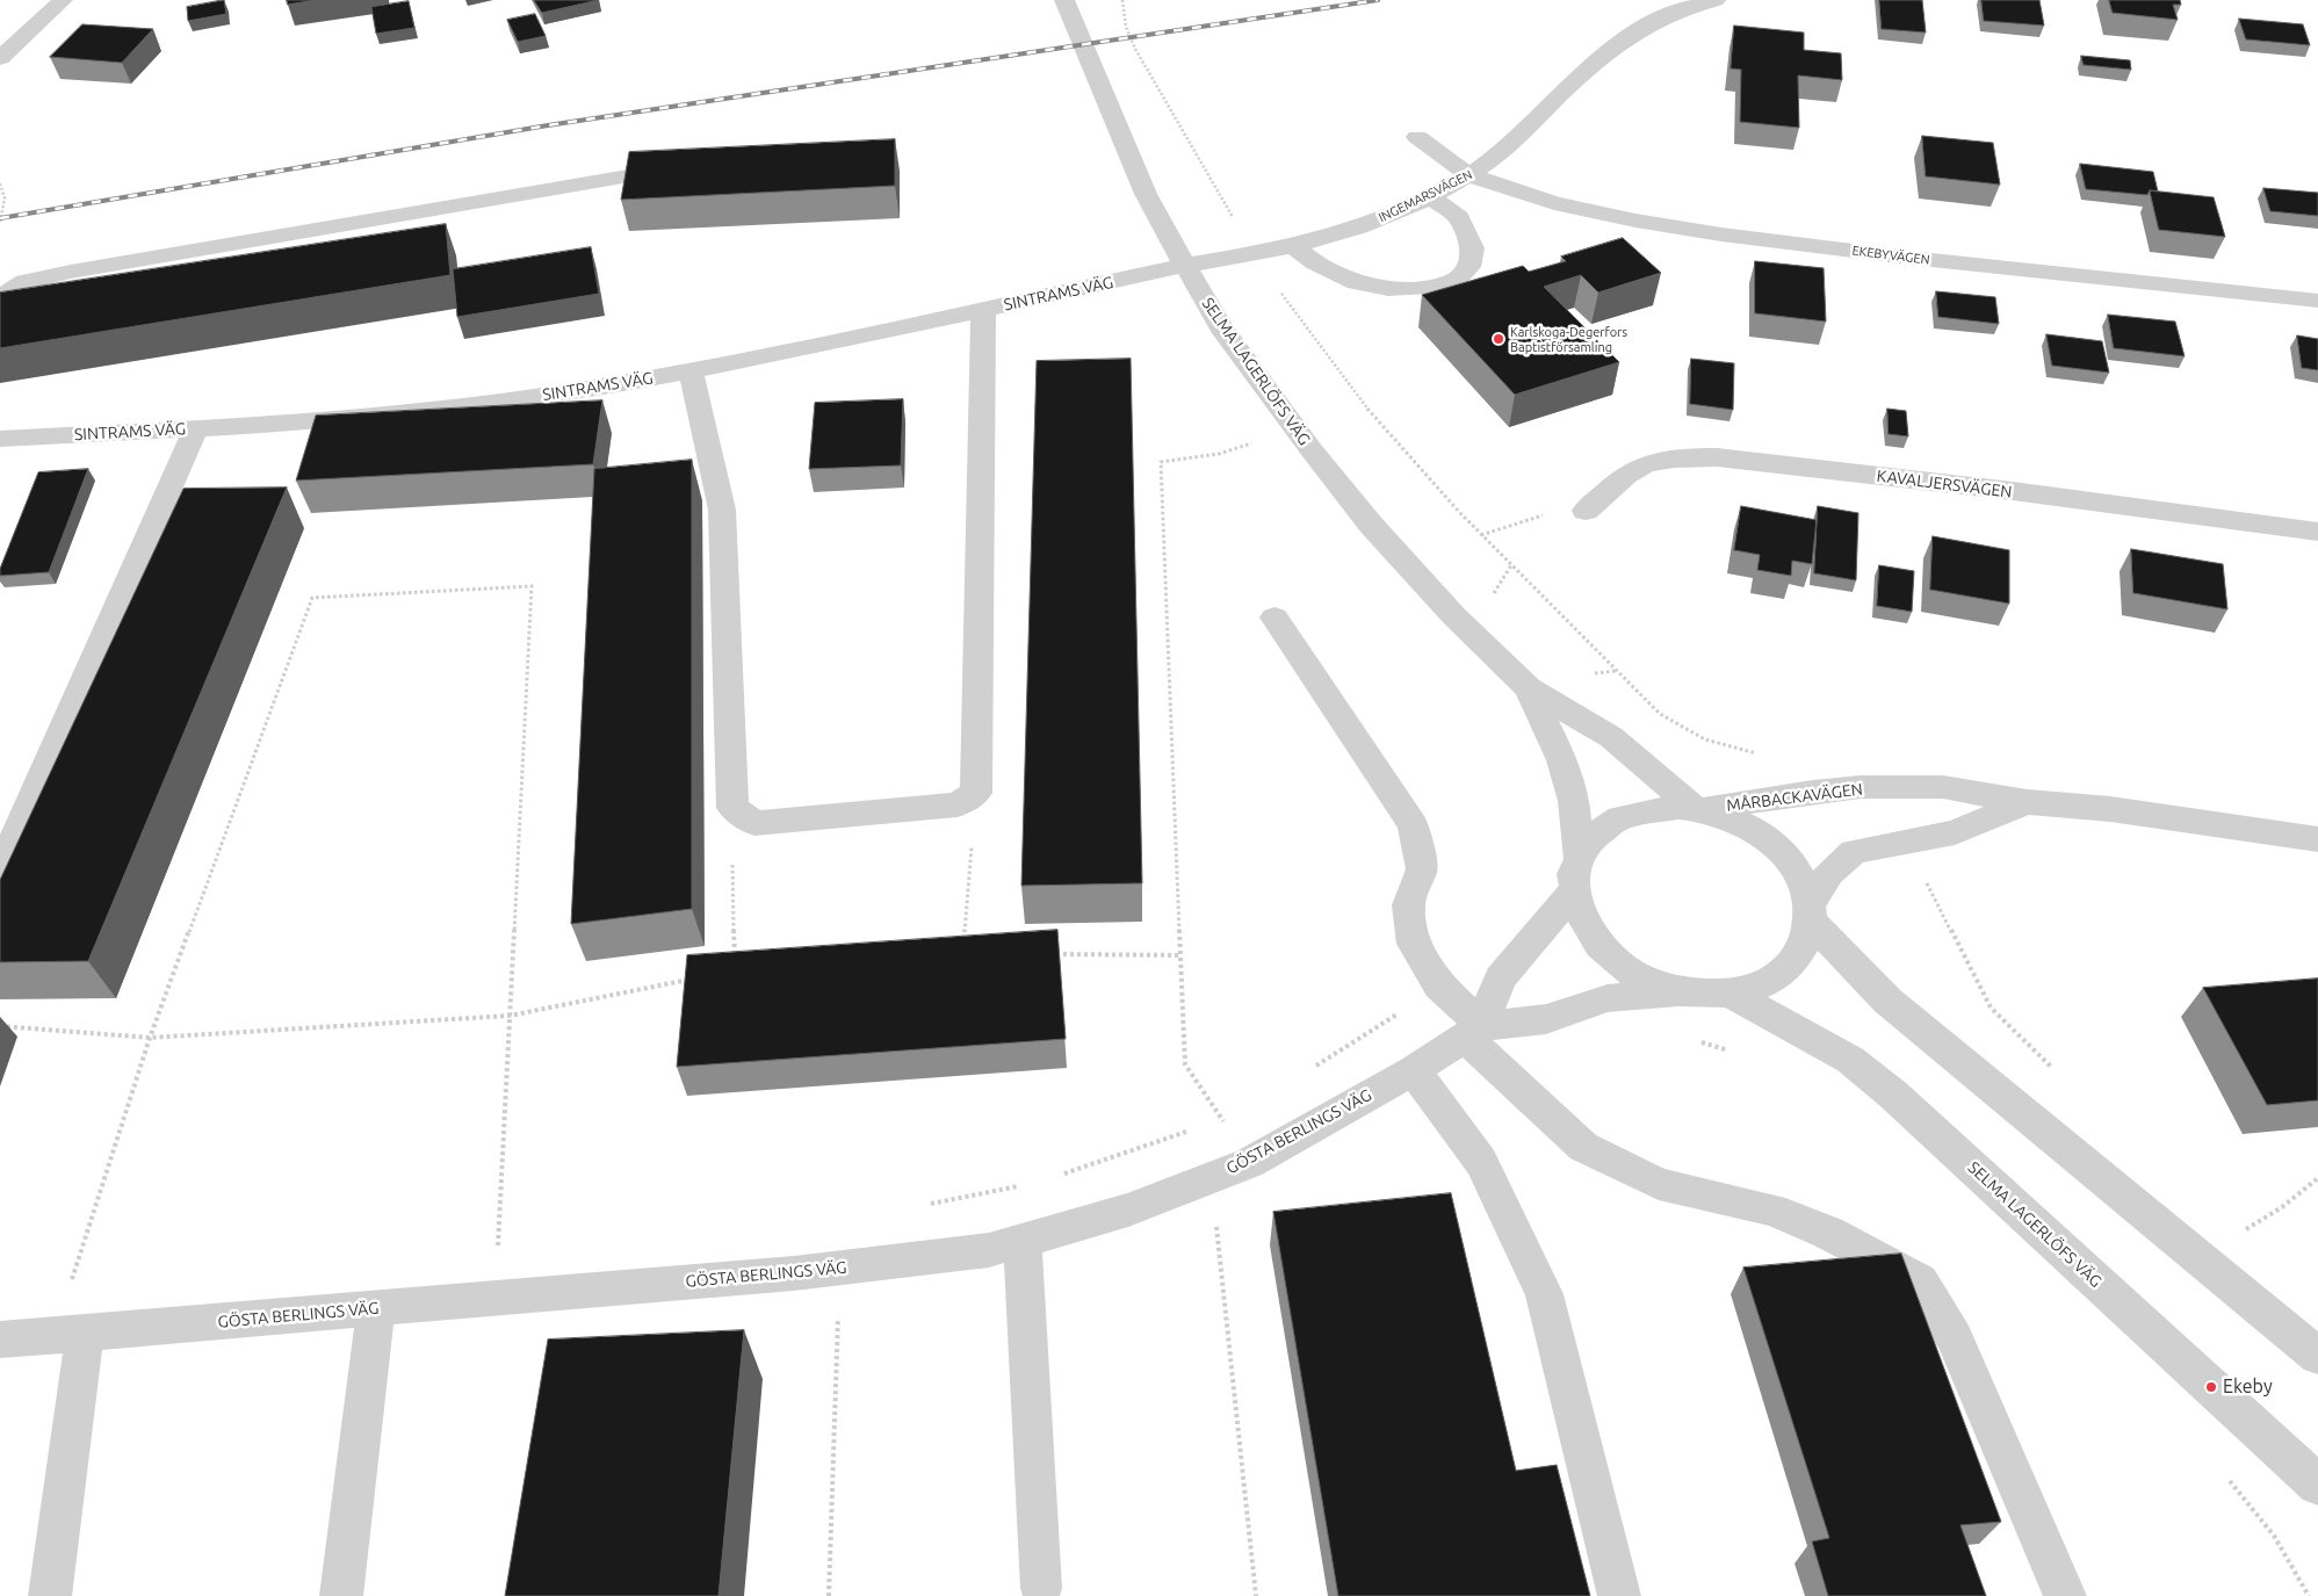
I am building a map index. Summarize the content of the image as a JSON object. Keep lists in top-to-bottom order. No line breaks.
{"streets":{"street":["INGEMARSVÄGEN","EKEBYVÄGEN","SINTRAMS VÄG","SELMA LAGERLÖFS VÄG","KAVALJERSVÄGEN","MÅRBACKAVÄGEN","GÖSTA BERLINGS VÄG"]},"crossings":[["INGEMARSVÄGEN","EKEBYVÄGEN"],["INGEMARSVÄGEN","SINTRAMS VÄG"],["INGEMARSVÄGEN","SELMA LAGERLÖFS VÄG"],["SINTRAMS VÄG","SELMA LAGERLÖFS VÄG"],["SELMA LAGERLÖFS VÄG","MÅRBACKAVÄGEN"],["MÅRBACKAVÄGEN","GÖSTA BERLINGS VÄG"]],"places":["Karlskoga-Degerfors Baptistförsamling","Ekeby"]}
